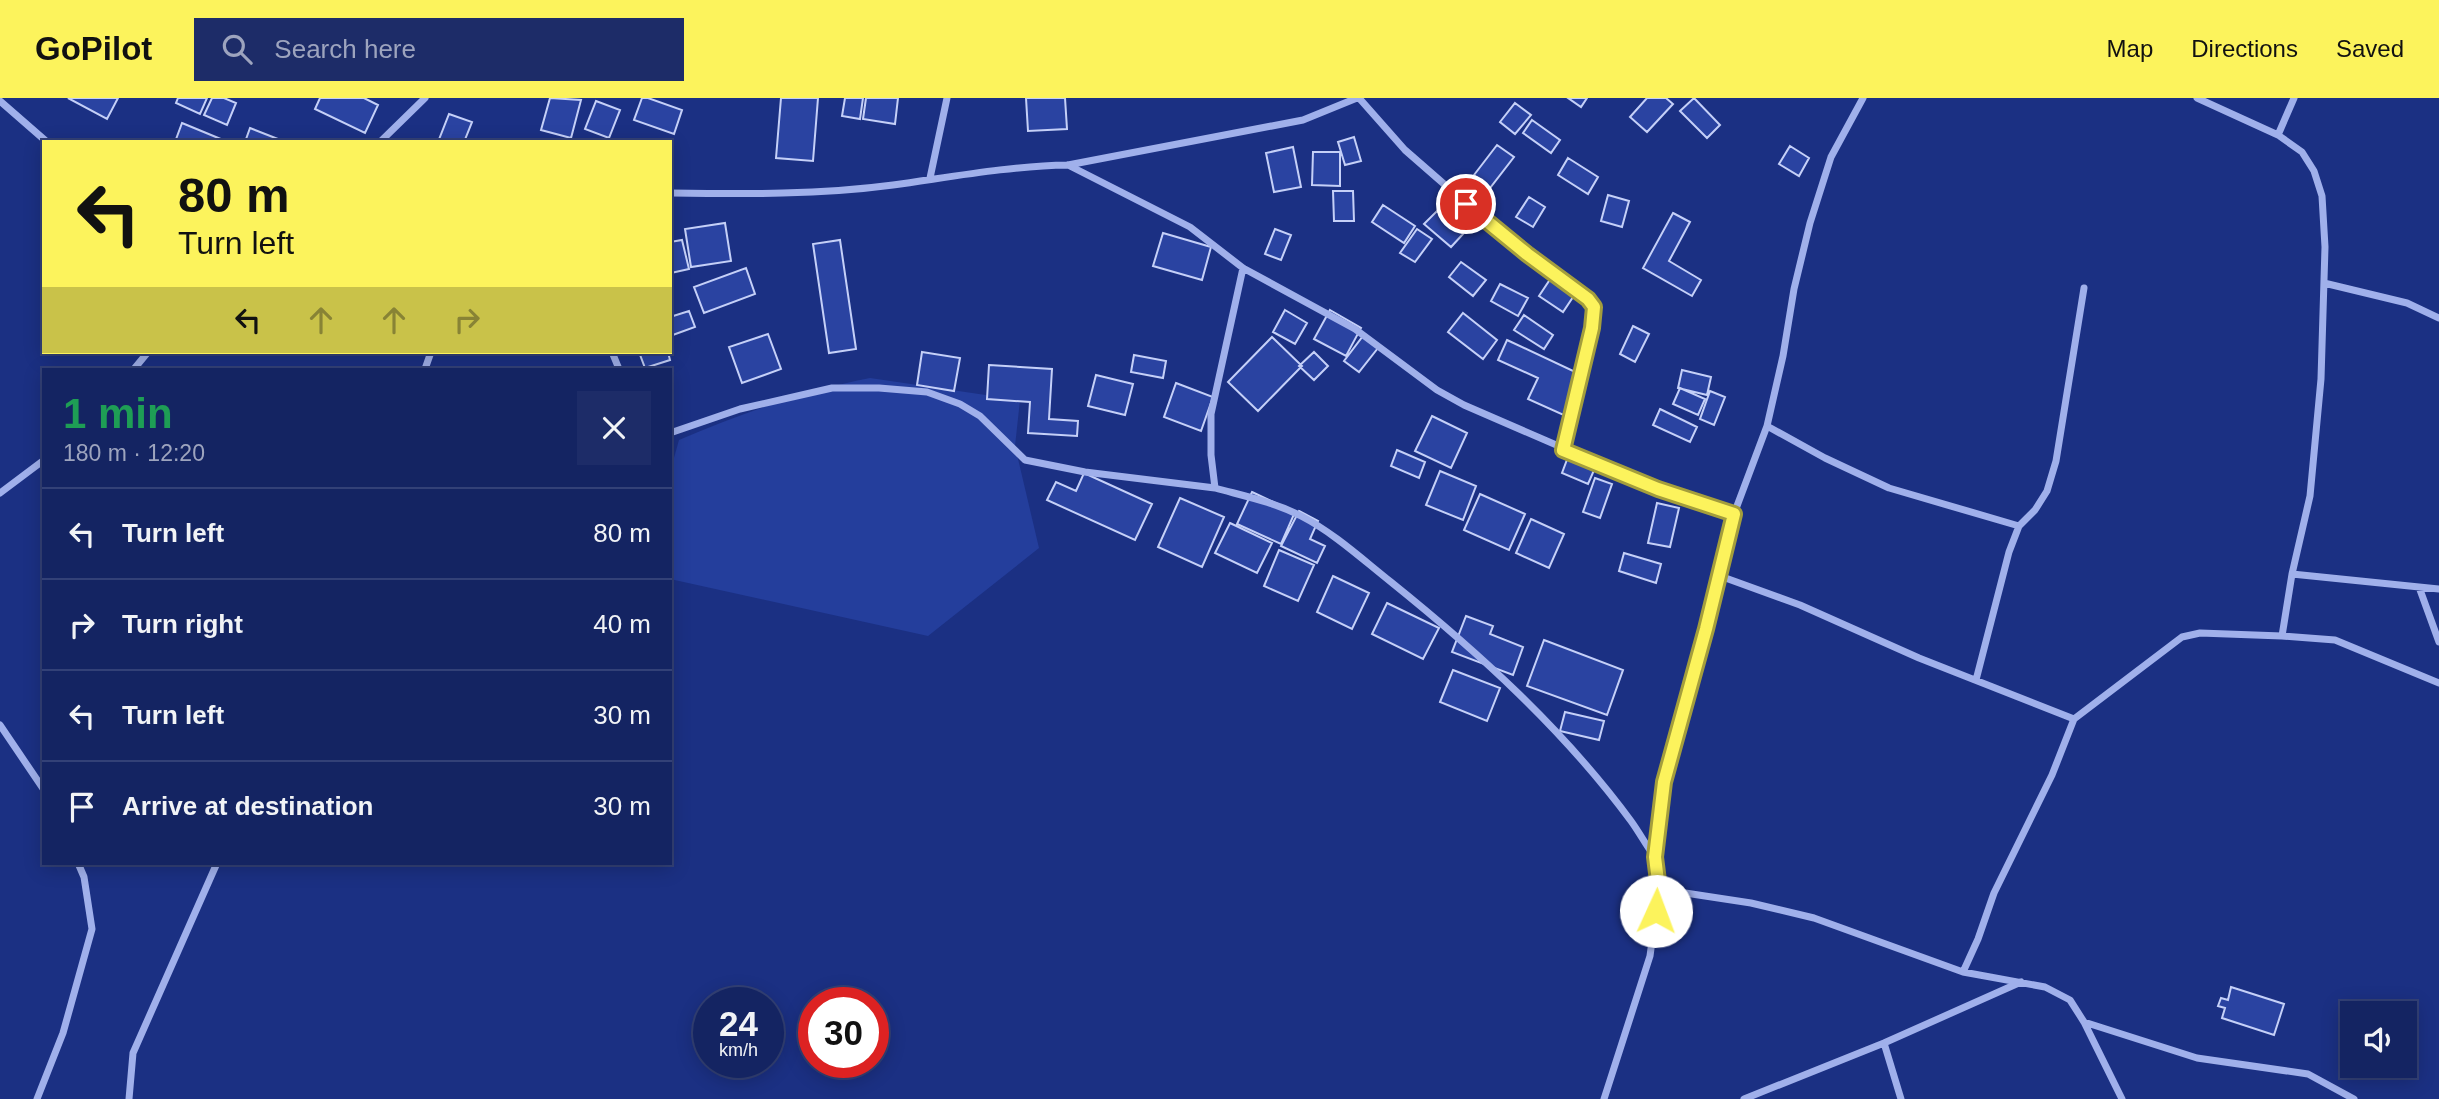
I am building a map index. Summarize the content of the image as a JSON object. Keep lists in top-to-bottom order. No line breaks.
{"page":{"header":"GoPilot","search":"Search here","nav":["Map","Directions","Saved"],"turn":["80 m","Turn left"],"heading":["1 min","180 m · 12:20"],"list":[{"name":"Turn left","value":"80 m"},{"name":"Turn right","value":"40 m"},{"name":"Turn left","value":"30 m"},{"name":"Arrive at destination","value":"30 m"}],"speed":"24 km/h","limit":"30"}}
